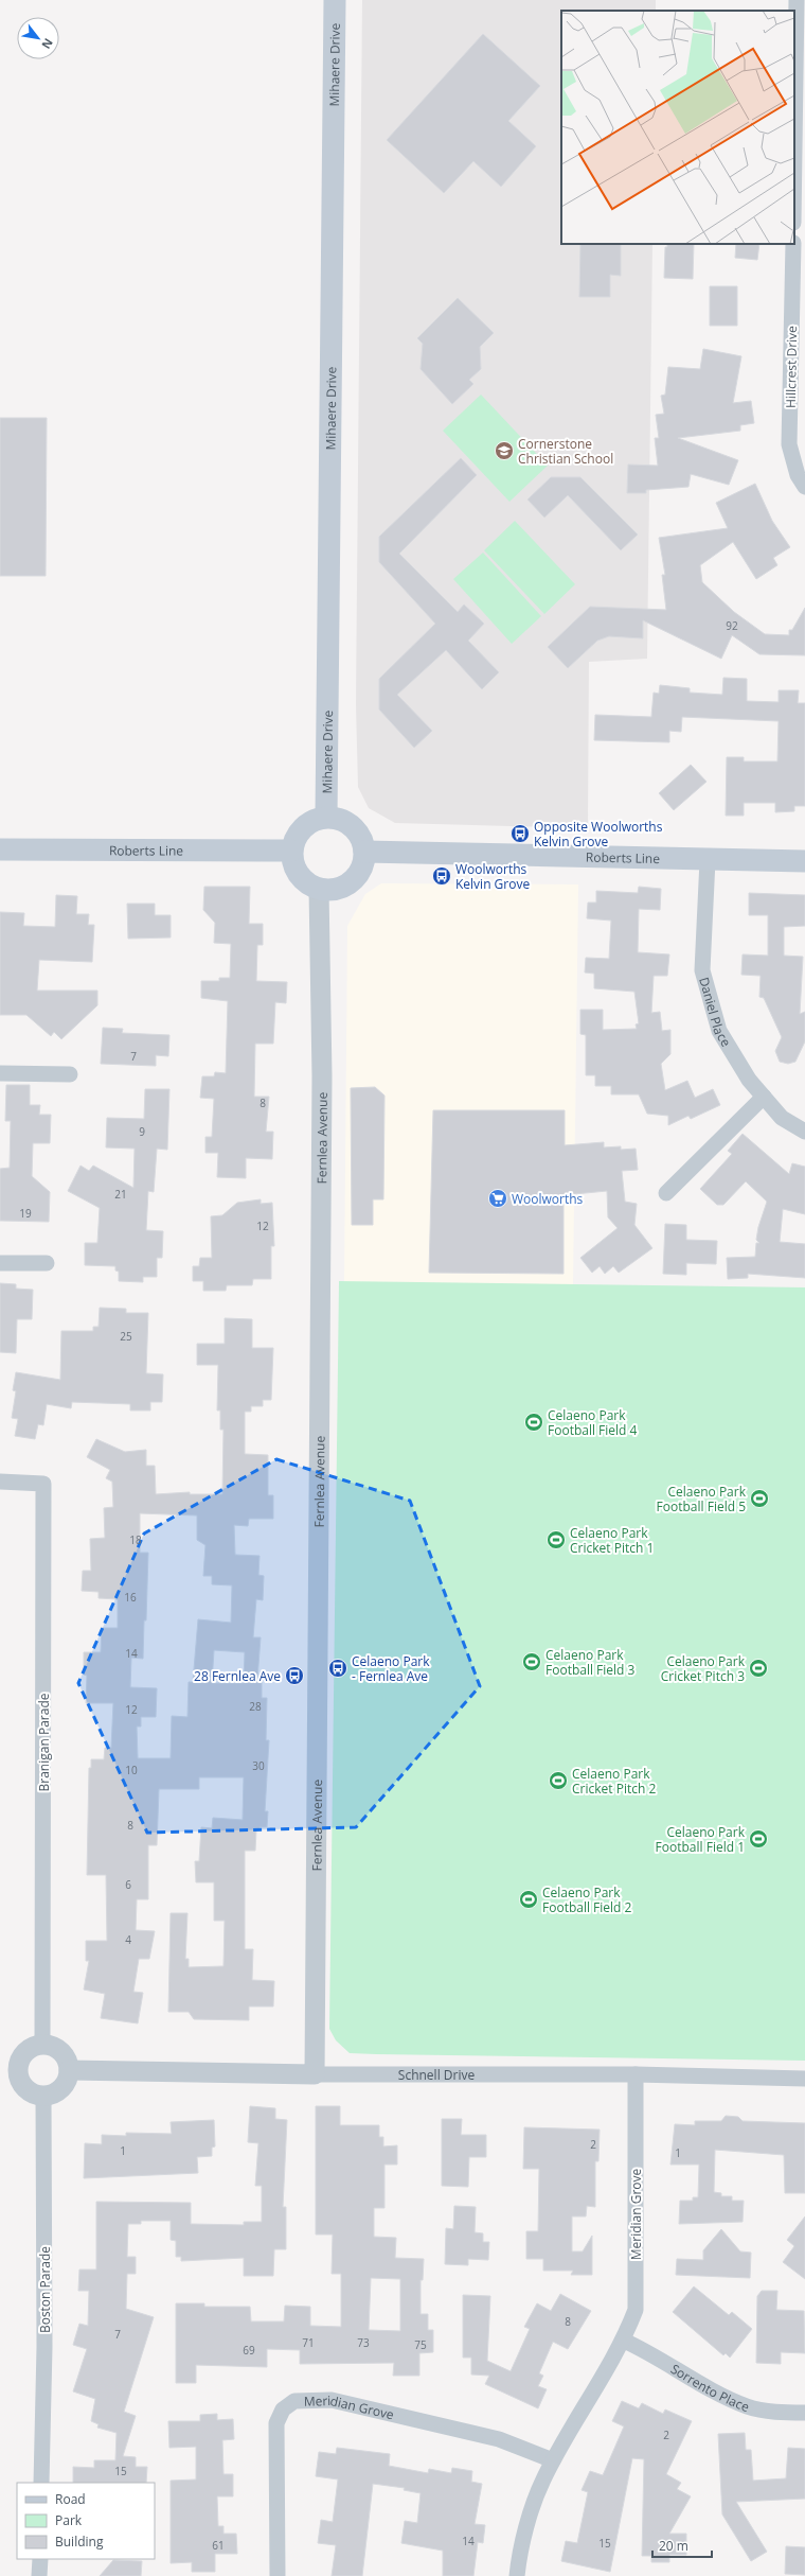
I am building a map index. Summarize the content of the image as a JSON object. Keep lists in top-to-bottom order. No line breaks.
{"streets":{"main road":["Mihaere Drive","Roberts Line"],"street":["Hillcrest Drive","Daniel Place","Fernlea Avenue","Branigan Parade","Schnell Drive","Meridian Grove","Boston Parade","Sorrento Place"]},"crossings":[["Mihaere Drive","Roberts Line"],["Mihaere Drive","Fernlea Avenue"],["Roberts Line","Daniel Place"],["Roberts Line","Fernlea Avenue"],["Fernlea Avenue","Schnell Drive"],["Branigan Parade","Schnell Drive"],["Branigan Parade","Boston Parade"],["Schnell Drive","Meridian Grove"],["Schnell Drive","Boston Parade"],["Meridian Grove","Sorrento Place"]],"places":{"school or university":["Cornerstone Christian School"],"bus stop":["Opposite Woolworths Kelvin Grove","Woolworths Kelvin Grove","Celaeno Park - Fernlea Ave","28 Fernlea Ave"],"supermarket":["Woolworths"],"sports":["Celaeno Park Football Field 4","Celaeno Park Football Field 5","Celaeno Park Cricket Pitch 1","Celaeno Park Football Field 3","Celaeno Park Cricket Pitch 3","Celaeno Park Cricket Pitch 2","Celaeno Park Football Field 1","Celaeno Park Football Field 2"]},"house_numbers":["92","7","8","9","21","19","12","25","18","16","14","28","12","30","10","8","6","4","2","1","1","8","7","71","73","75","69","2","15","14","15","61"],"legend":["Road","Park","Building"],"scale_bar":"20 m","north":"bottom right"}
